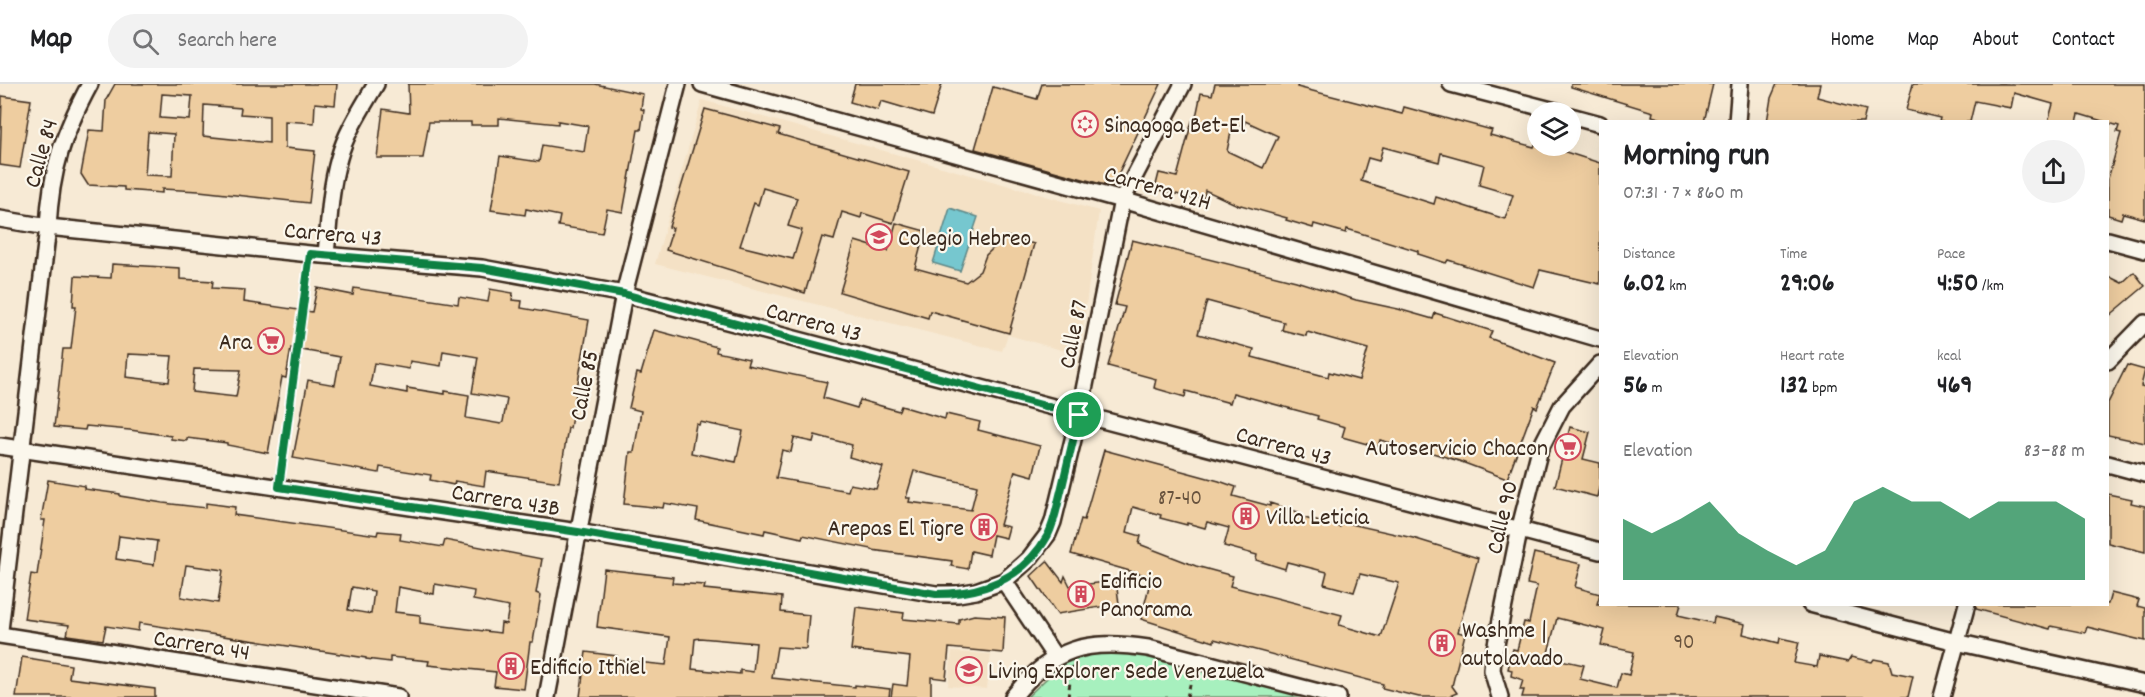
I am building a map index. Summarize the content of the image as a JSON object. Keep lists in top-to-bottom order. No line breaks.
{"streets":{"street":["Calle 84","Carrera 42H","Carrera 43","Calle 87","Calle 85","Carrera 43B","Calle 90","Carrera 44"]},"crossings":[["Calle 84","Carrera 43"],["Calle 84","Carrera 43B"],["Carrera 42H","Calle 87"],["Carrera 43","Calle 87"],["Carrera 43","Calle 85"],["Carrera 43","Calle 90"],["Calle 87","Carrera 43B"],["Calle 85","Carrera 43B"]],"places":{"synagogue":["Sinagoga Bet-El"],"school or university":["Colegio Hebreo","Living Explorer Sede Venezuela"],"supermarket":["Ara","Autoservicio Chacon"],"building":["Villa Leticia","Arepas El Tigre","Edificio Panorama","Washme | autolavado","Edificio Ithiel"]},"house_numbers":["87-40","90"],"page":{"header":"Map","search":"Search here","nav":["Home","Map","About","Contact"],"heading":["Morning run","07:31 · 7 × 860 m"],"stats":[["Distance","6.02 km"],["Time","29:06"],["Pace","4:50 /km"],["Elevation","56 m"],["Heart rate","132 bpm"],["kcal","469"]],"chart":["Elevation","83–88 m"]}}
